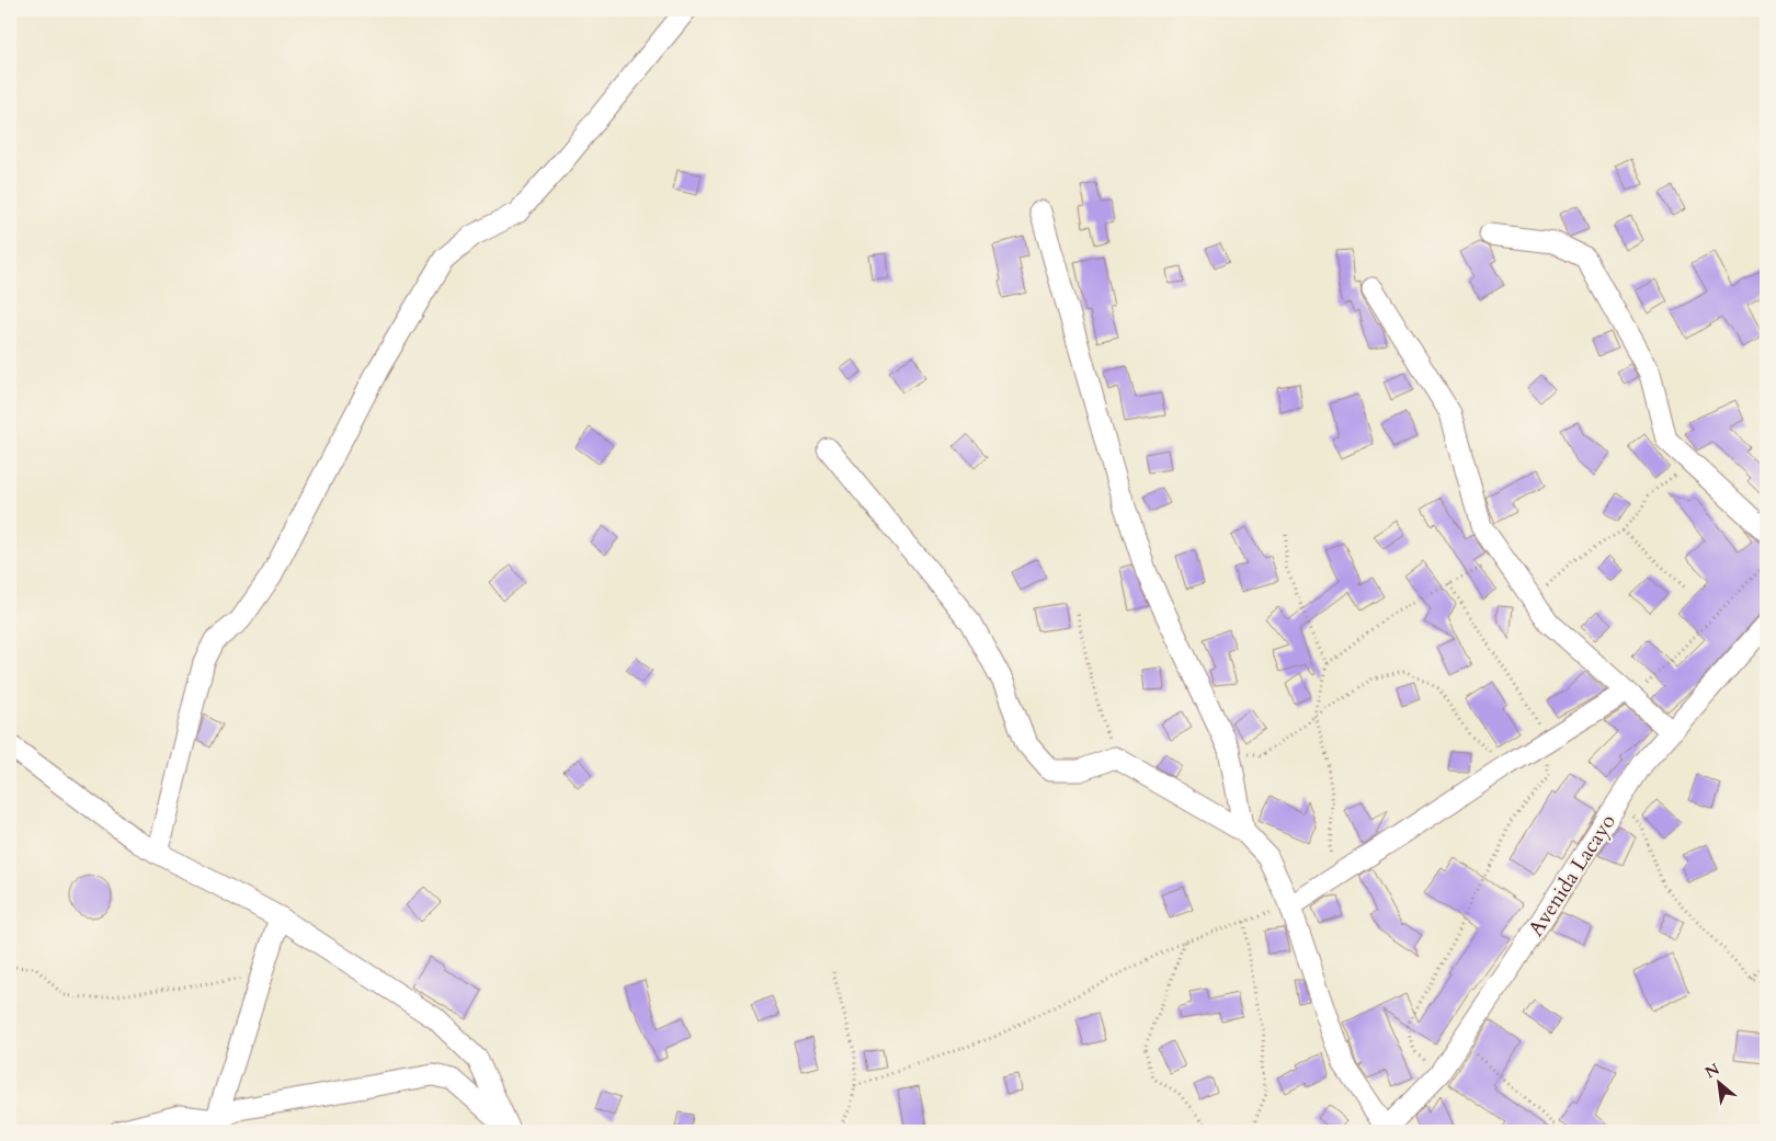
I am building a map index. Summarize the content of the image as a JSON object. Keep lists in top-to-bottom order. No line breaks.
{"streets":{"street":["Avenida Lacayo"]},"north":"top left"}
